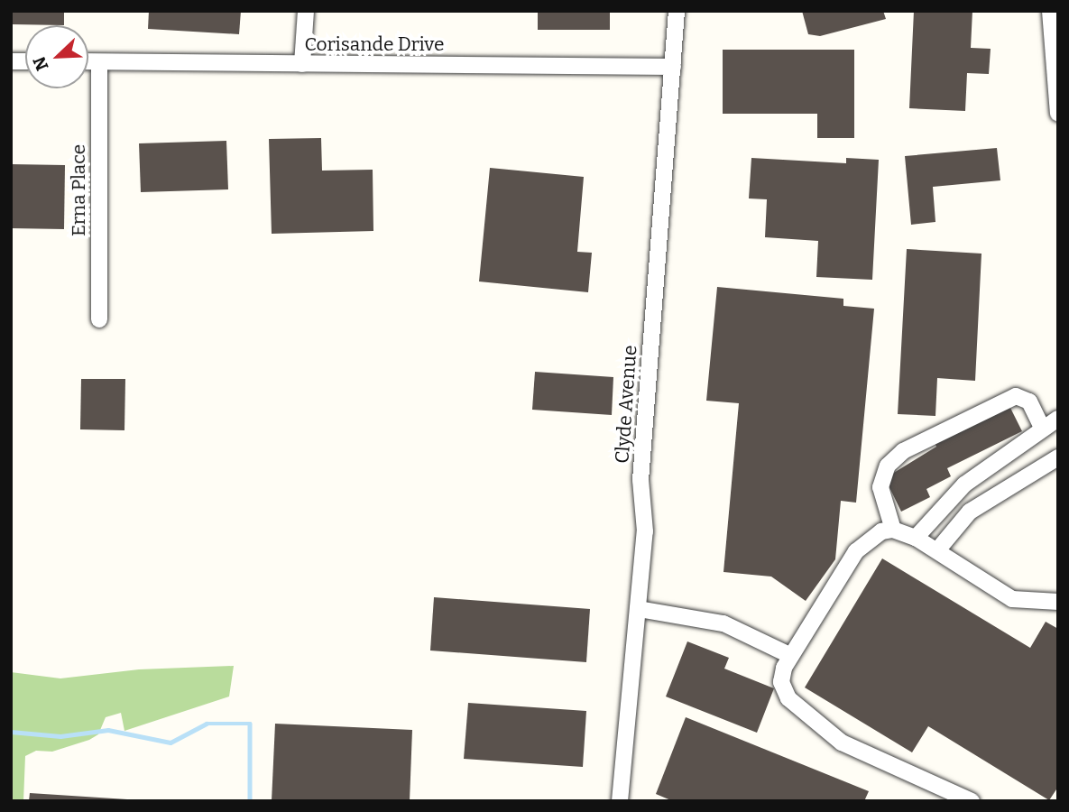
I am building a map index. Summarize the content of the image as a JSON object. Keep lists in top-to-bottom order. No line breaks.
{"streets":{"street":["Corisande Drive","Erna Place","Clyde Avenue"]},"crossings":[["Corisande Drive","Erna Place"],["Corisande Drive","Clyde Avenue"]],"north":"bottom left"}
